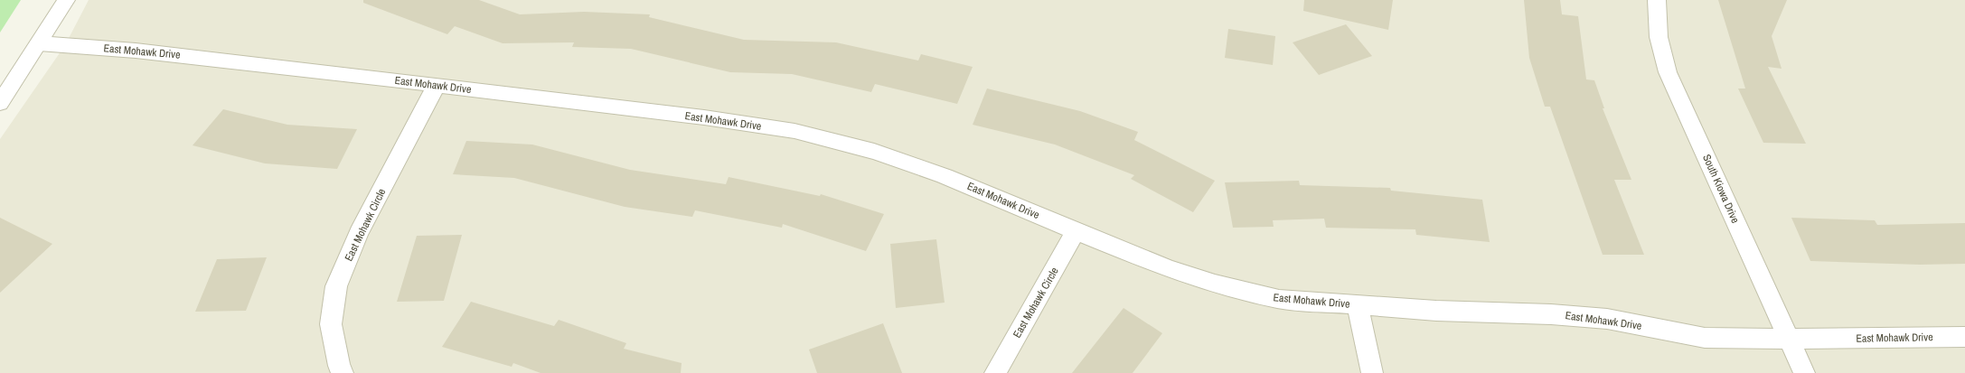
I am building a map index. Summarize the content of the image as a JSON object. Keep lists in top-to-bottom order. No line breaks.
{"streets":{"street":["East Mohawk Drive","South Kiowa Drive","East Mohawk Circle"]},"crossings":[["East Mohawk Drive","South Kiowa Drive"],["East Mohawk Drive","East Mohawk Circle"]]}
